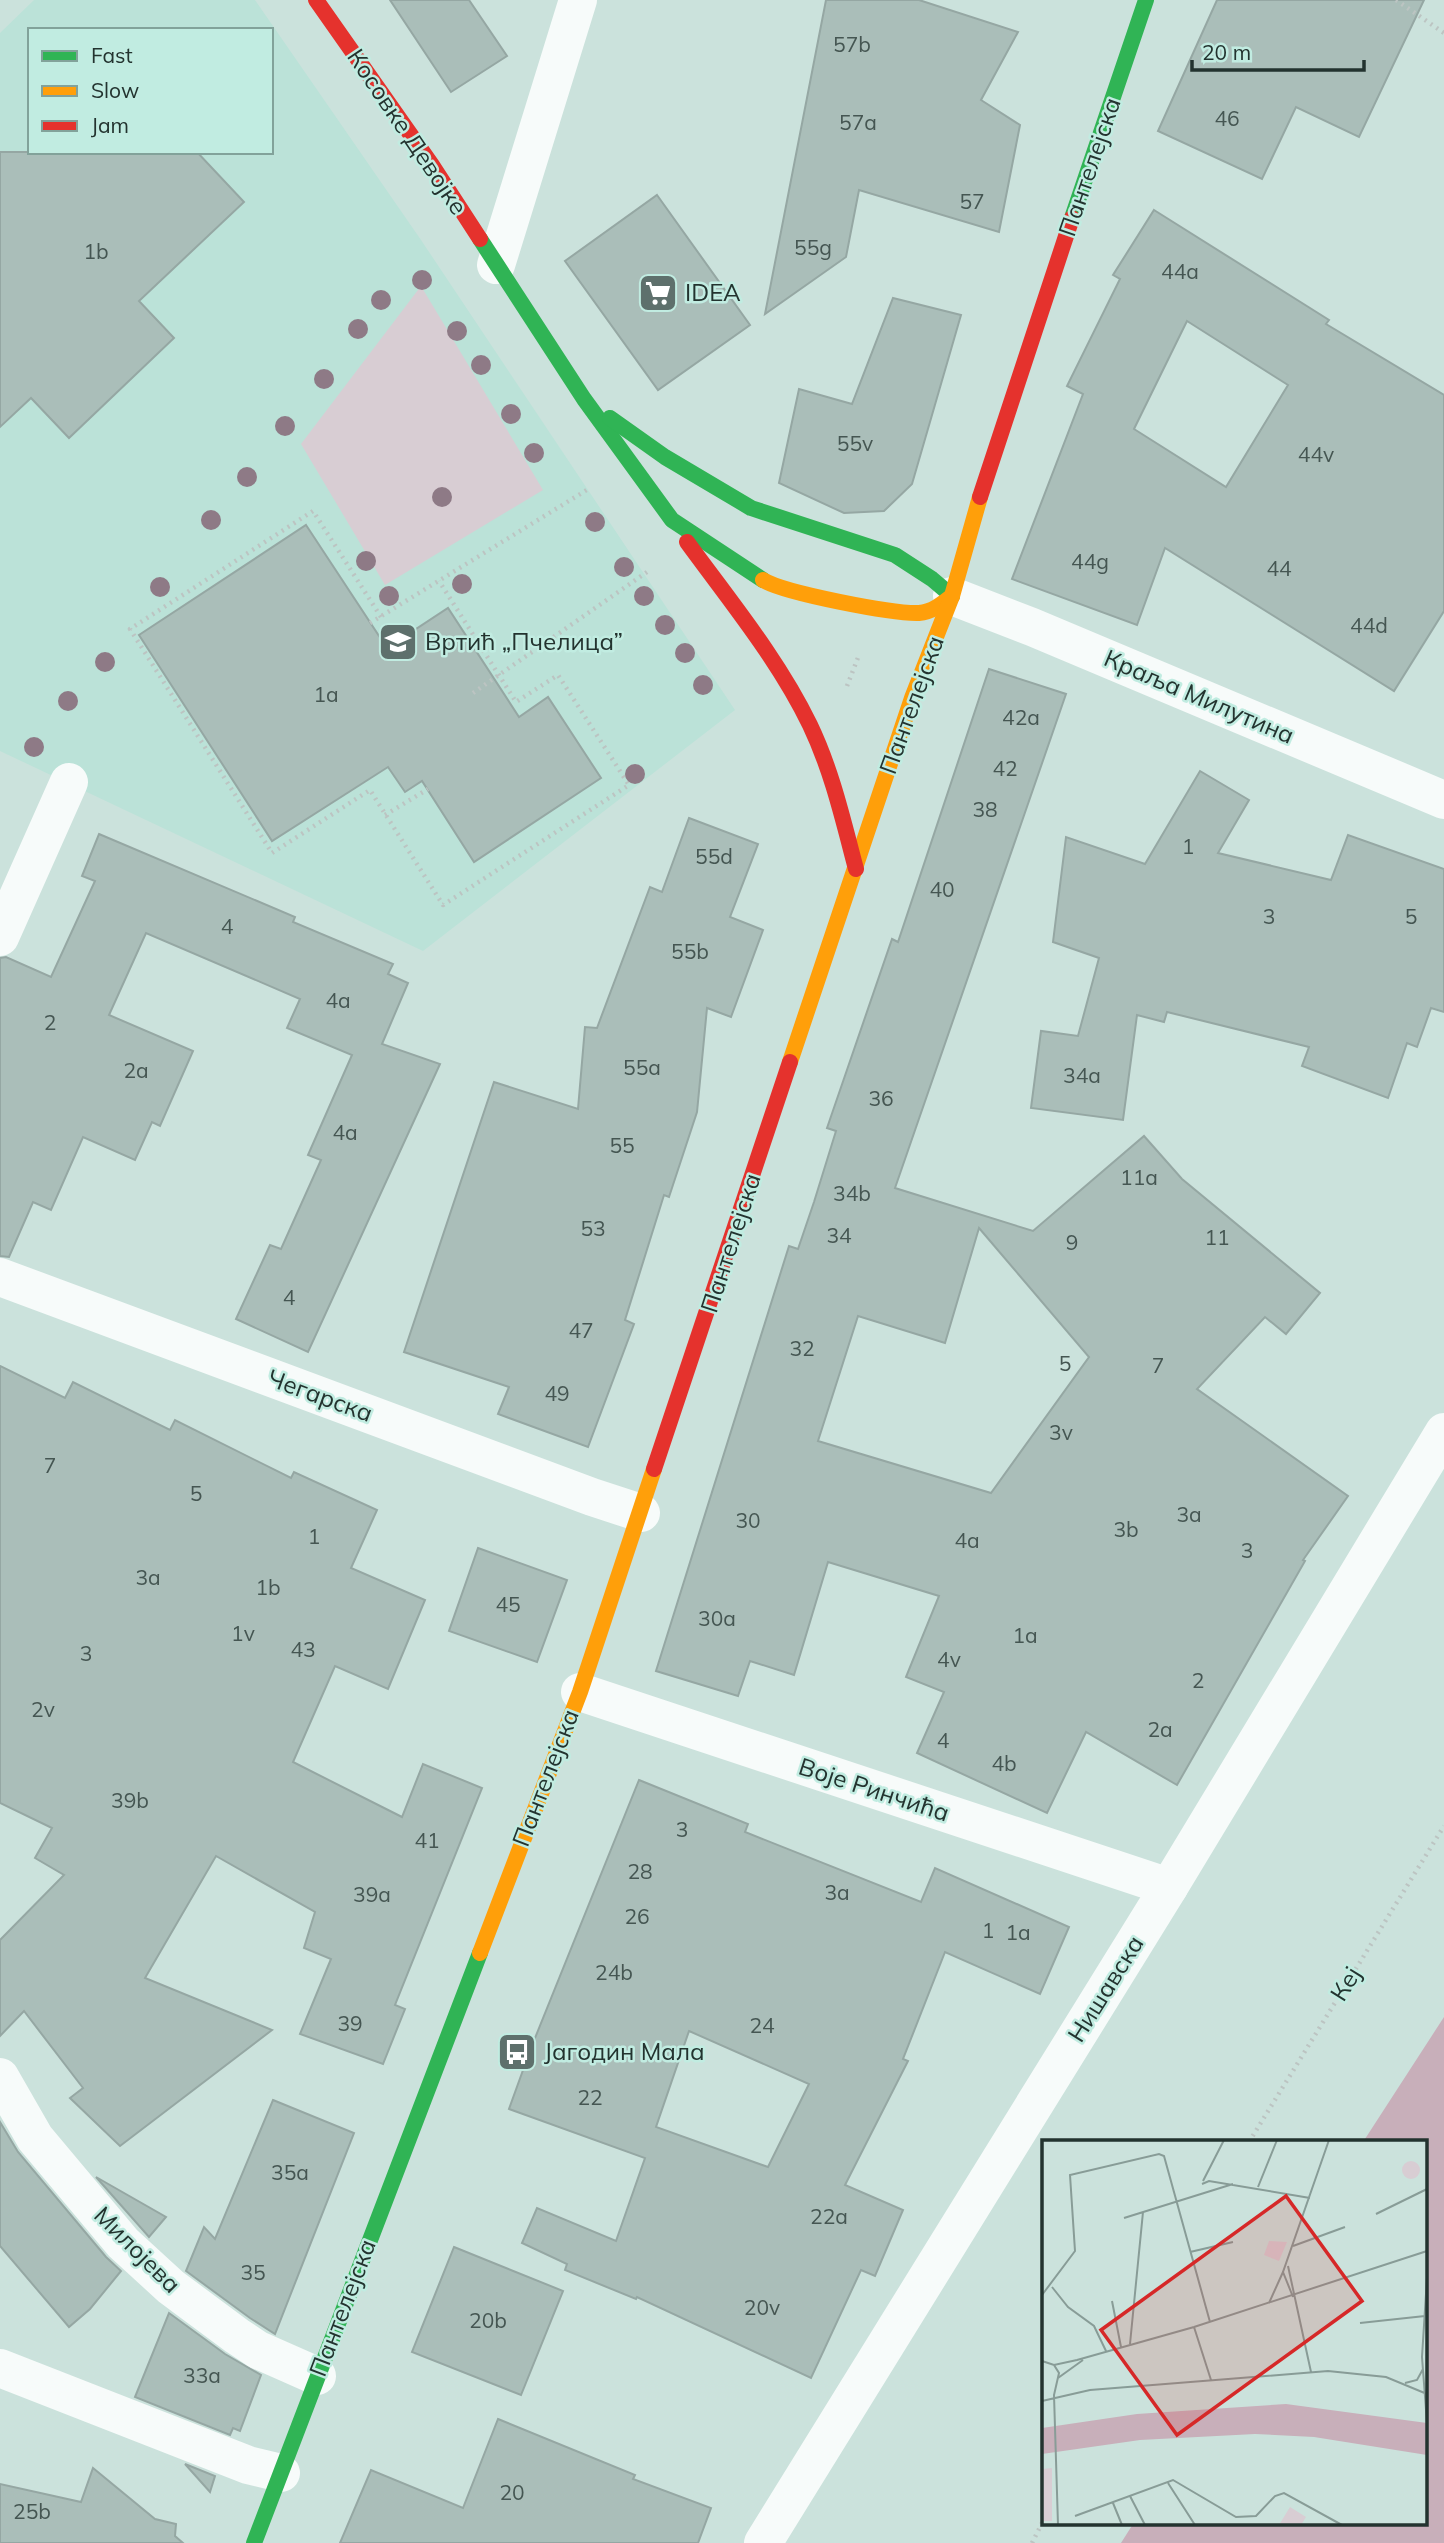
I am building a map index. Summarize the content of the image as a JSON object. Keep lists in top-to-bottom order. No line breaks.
{"streets":{"main road":["Косовке Девојке","Пантелејска"],"street":["Краља Милутина","Чегарска","Воје Ринчића","Нишавска","Милојева"],"path":["Кеј"]},"crossings":[["Косовке Девојке","Пантелејска"],["Косовке Девојке","Краља Милутина"],["Пантелејска","Краља Милутина"],["Пантелејска","Чегарска"],["Пантелејска","Воје Ринчића"],["Пантелејска","Милојева"],["Воје Ринчића","Нишавска"]],"places":{"supermarket":["IDEA"],"school or university":["Вртић „Пчелица”"],"bus stop":["Јагодин Мала"]},"house_numbers":["57b","46","57a","57","55g","1b","44a","55v","44v","44g","44","44d","1a","42a","42","38","1","55d","40","3","5","4","55b","4a","2","55a","2a","34a","36","4a","55","11a","34b","53","34","11","9","4","47","32","5","7","49","3v","7","5","3a","30","3b","1","4a","3","3a","1b","45","30a","1v","1a","43","3","4v","2","2v","2a","4","4b","39b","3","41","28","3a","39a","26","1","1a","24b","39","24","22","35a","22a","35","20v","20b","33a","20","25b"],"legend":["Fast","Slow","Jam"],"scale_bar":"20 m"}
